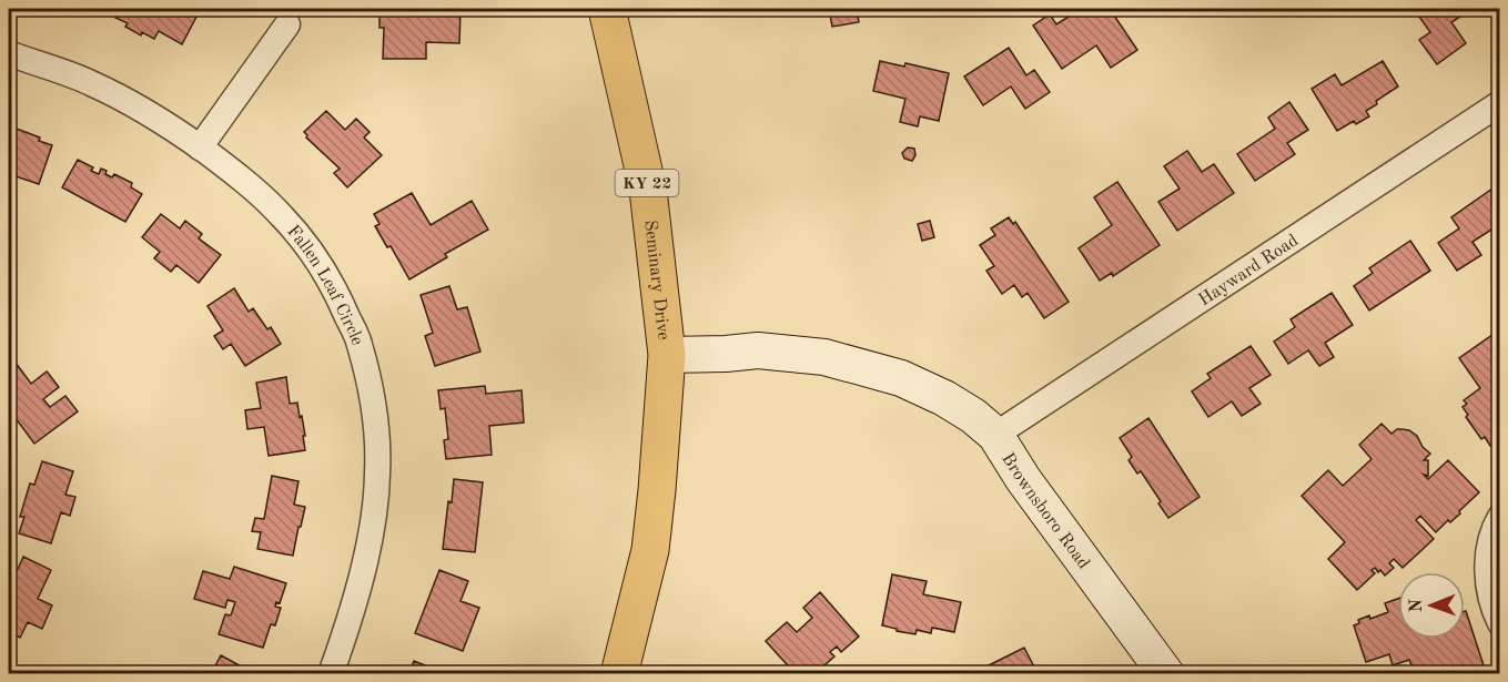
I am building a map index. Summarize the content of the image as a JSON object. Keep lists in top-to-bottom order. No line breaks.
{"streets":{"main road":["KY 22","Seminary Drive"],"street":["Hayward Road","Fallen Leaf Circle","Brownsboro Road"]},"crossings":[["Hayward Road","Brownsboro Road"],["Seminary Drive","Brownsboro Road"]],"north":"left"}
